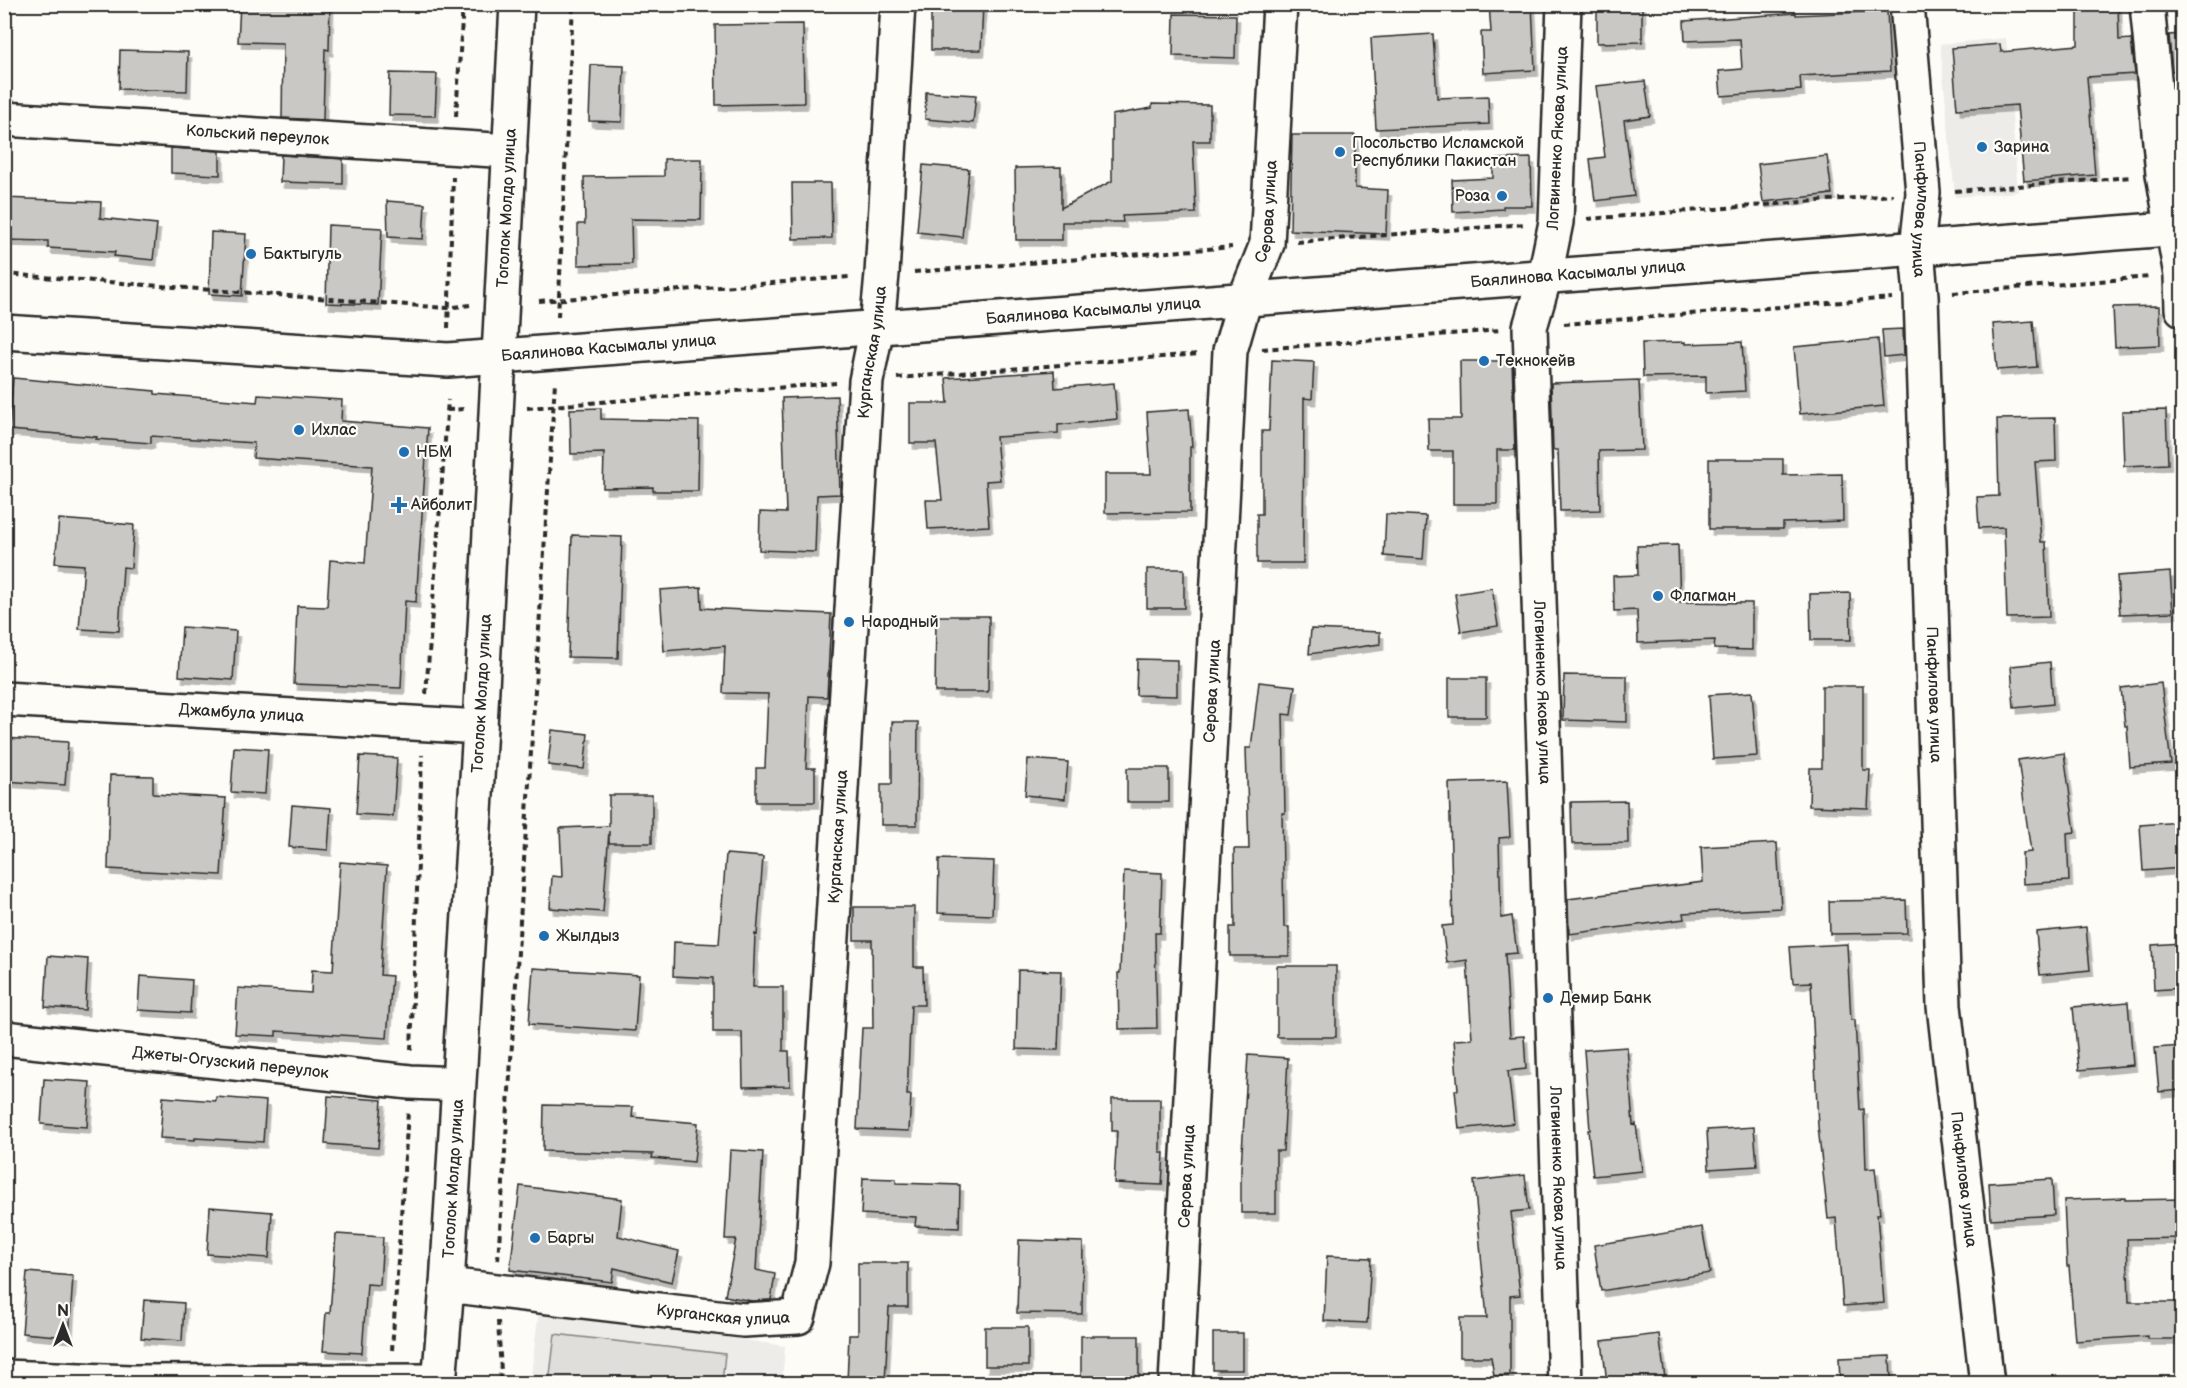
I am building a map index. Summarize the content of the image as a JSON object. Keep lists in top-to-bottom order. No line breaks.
{"streets":{"street":["Кольский переулок","Логвиненко Якова улица","Тоголок Молдо улица","Панфилова улица","Серова улица","Баялинова Касымалы улица","Курганская улица","Джамбула улица","Джеты-Огузский переулок"]},"crossings":[["Кольский переулок","Тоголок Молдо улица"],["Логвиненко Якова улица","Баялинова Касымалы улица"],["Тоголок Молдо улица","Баялинова Касымалы улица"],["Тоголок Молдо улица","Курганская улица"],["Тоголок Молдо улица","Джамбула улица"],["Тоголок Молдо улица","Джеты-Огузский переулок"],["Панфилова улица","Баялинова Касымалы улица"],["Серова улица","Баялинова Касымалы улица"],["Баялинова Касымалы улица","Курганская улица"]],"places":{"other":["Зарина","Посольство Исламской Республики Пакистан","Роза","Бактыгуль","Текнокейв","Ихлас","НБМ","Флагман","Народный","Жылдыз","Демир Банк","Баргы"],"health":["Айболит"]},"north":"top"}
